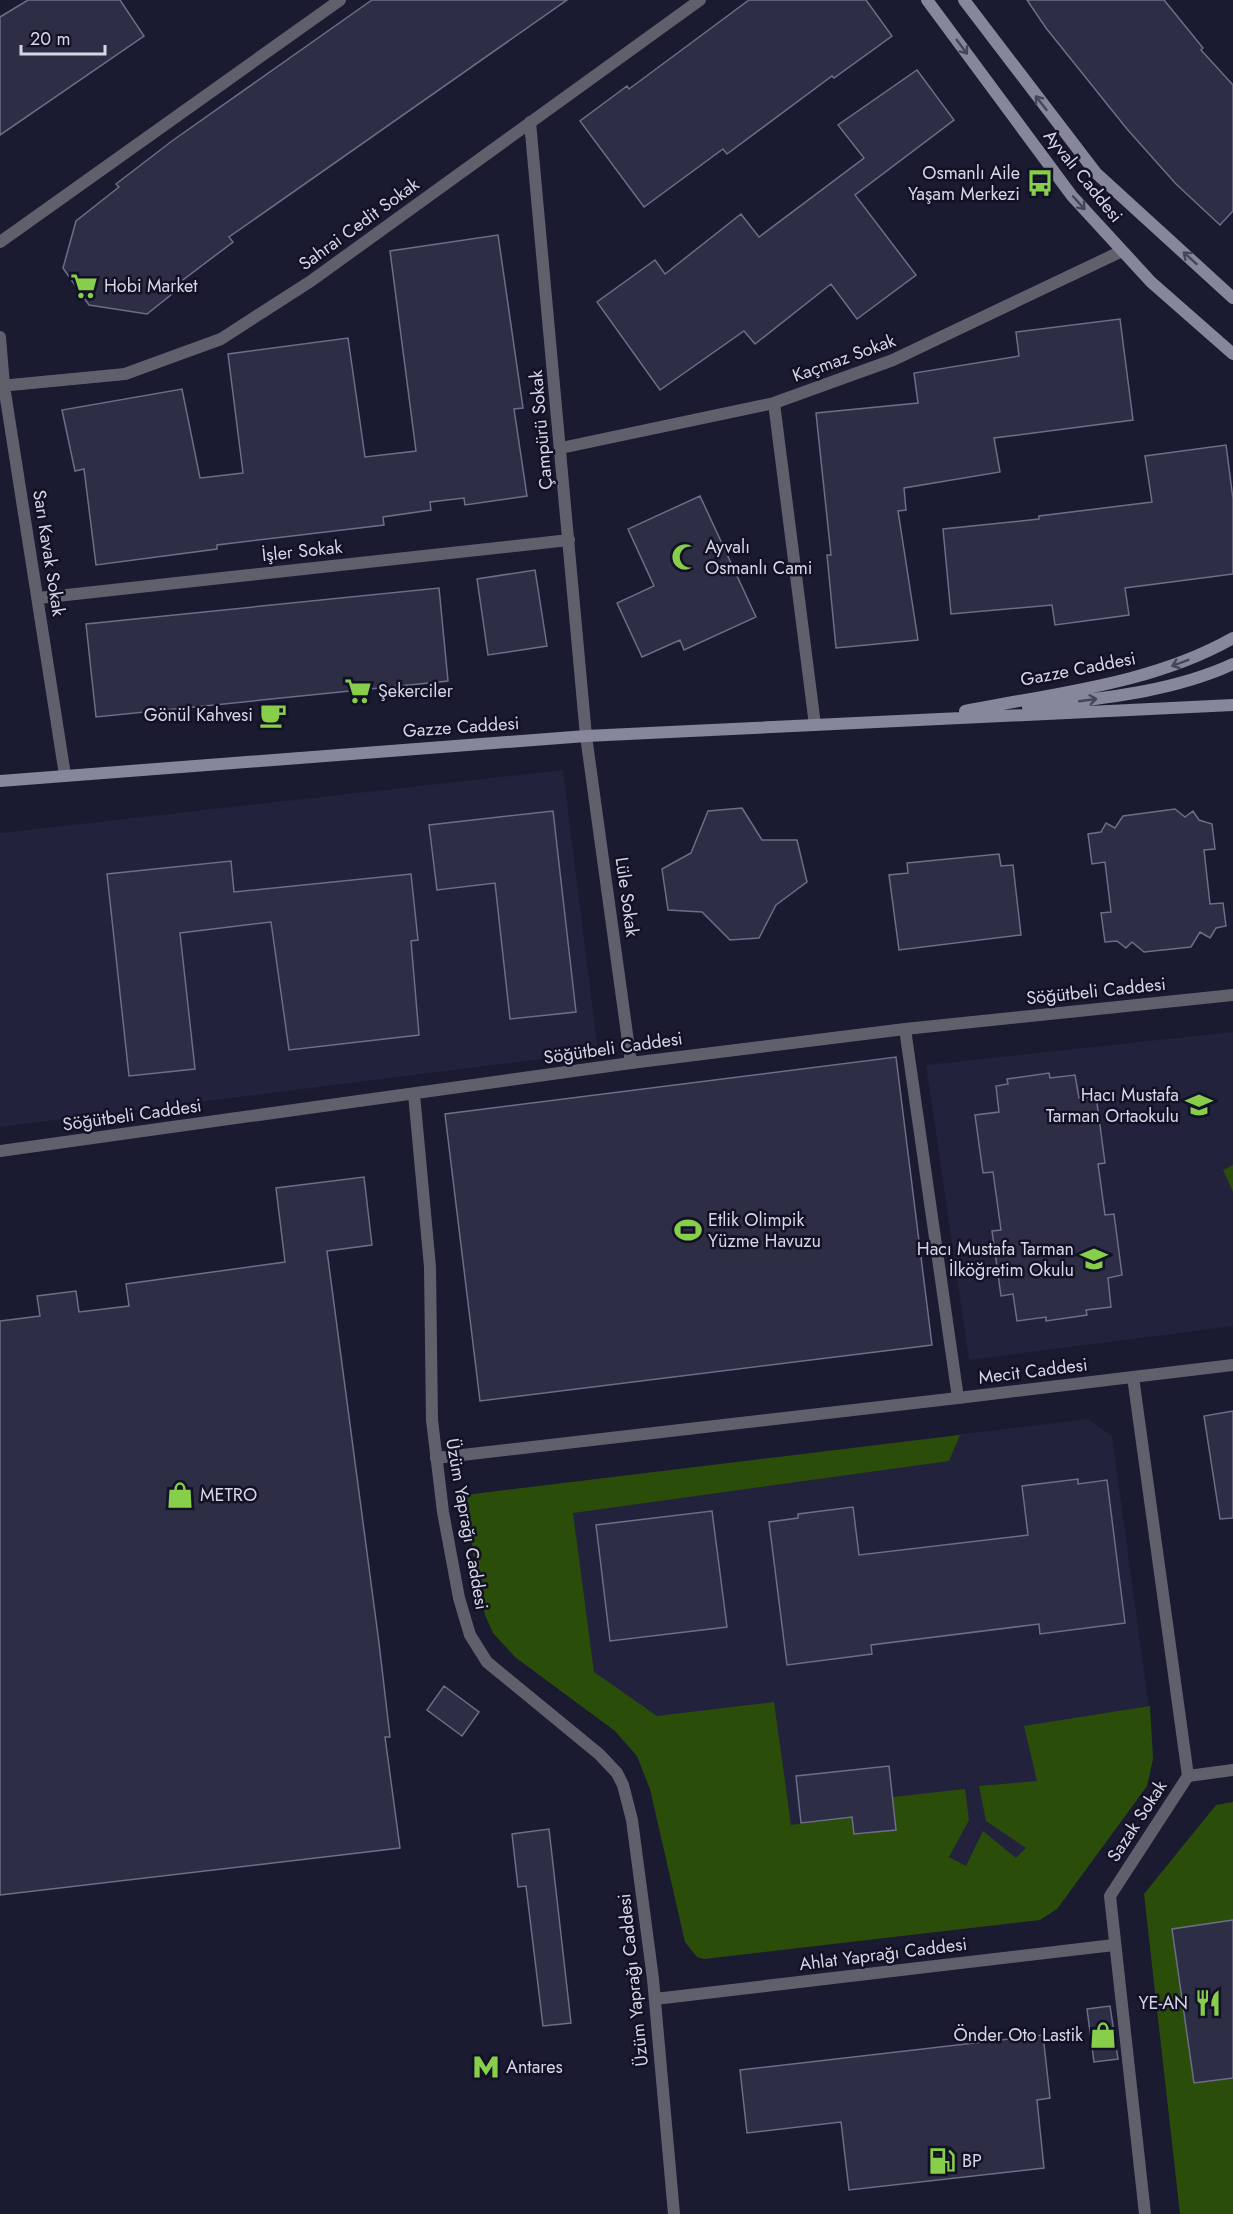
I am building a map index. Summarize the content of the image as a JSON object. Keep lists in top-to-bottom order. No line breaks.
{"streets":{"main road":["Ayvalı Caddesi","Gazze Caddesi"],"street":["Sahrai Cedit Sokak","Kaçmaz Sokak","Çampürü Sokak","İşler Sokak","Sarı Kavak Sokak","Lüle Sokak","Söğütbeli Caddesi","Mecit Caddesi","Üzüm Yaprağı Caddesi","Sazak Sokak","Ahlat Yaprağı Caddesi"]},"crossings":[["Ayvalı Caddesi","Kaçmaz Sokak"],["Sahrai Cedit Sokak","Çampürü Sokak"],["Sahrai Cedit Sokak","Sarı Kavak Sokak"],["Kaçmaz Sokak","Çampürü Sokak"],["Çampürü Sokak","İşler Sokak"],["Çampürü Sokak","Gazze Caddesi"],["Çampürü Sokak","Lüle Sokak"],["İşler Sokak","Sarı Kavak Sokak"],["Sarı Kavak Sokak","Gazze Caddesi"],["Gazze Caddesi","Lüle Sokak"],["Lüle Sokak","Söğütbeli Caddesi"],["Söğütbeli Caddesi","Mecit Caddesi"],["Söğütbeli Caddesi","Üzüm Yaprağı Caddesi"],["Mecit Caddesi","Sazak Sokak"],["Üzüm Yaprağı Caddesi","Ahlat Yaprağı Caddesi"],["Sazak Sokak","Ahlat Yaprağı Caddesi"]],"places":{"bus stop":["Osmanlı Aile Yaşam Merkezi"],"supermarket":["Hobi Market","Şekerciler"],"mosque":["Ayvalı Osmanlı Cami"],"cafe":["Gönül Kahvesi"],"school or university":["Hacı Mustafa Tarman Ortaokulu","Hacı Mustafa Tarman İlköğretim Okulu"],"sports":["Etlik Olimpik Yüzme Havuzu"],"shop":["METRO","Önder Oto Lastik"],"restaurant":["YE-AN"],"metro station":["Antares"],"fuel station":["BP"]},"scale_bar":"20 m"}
